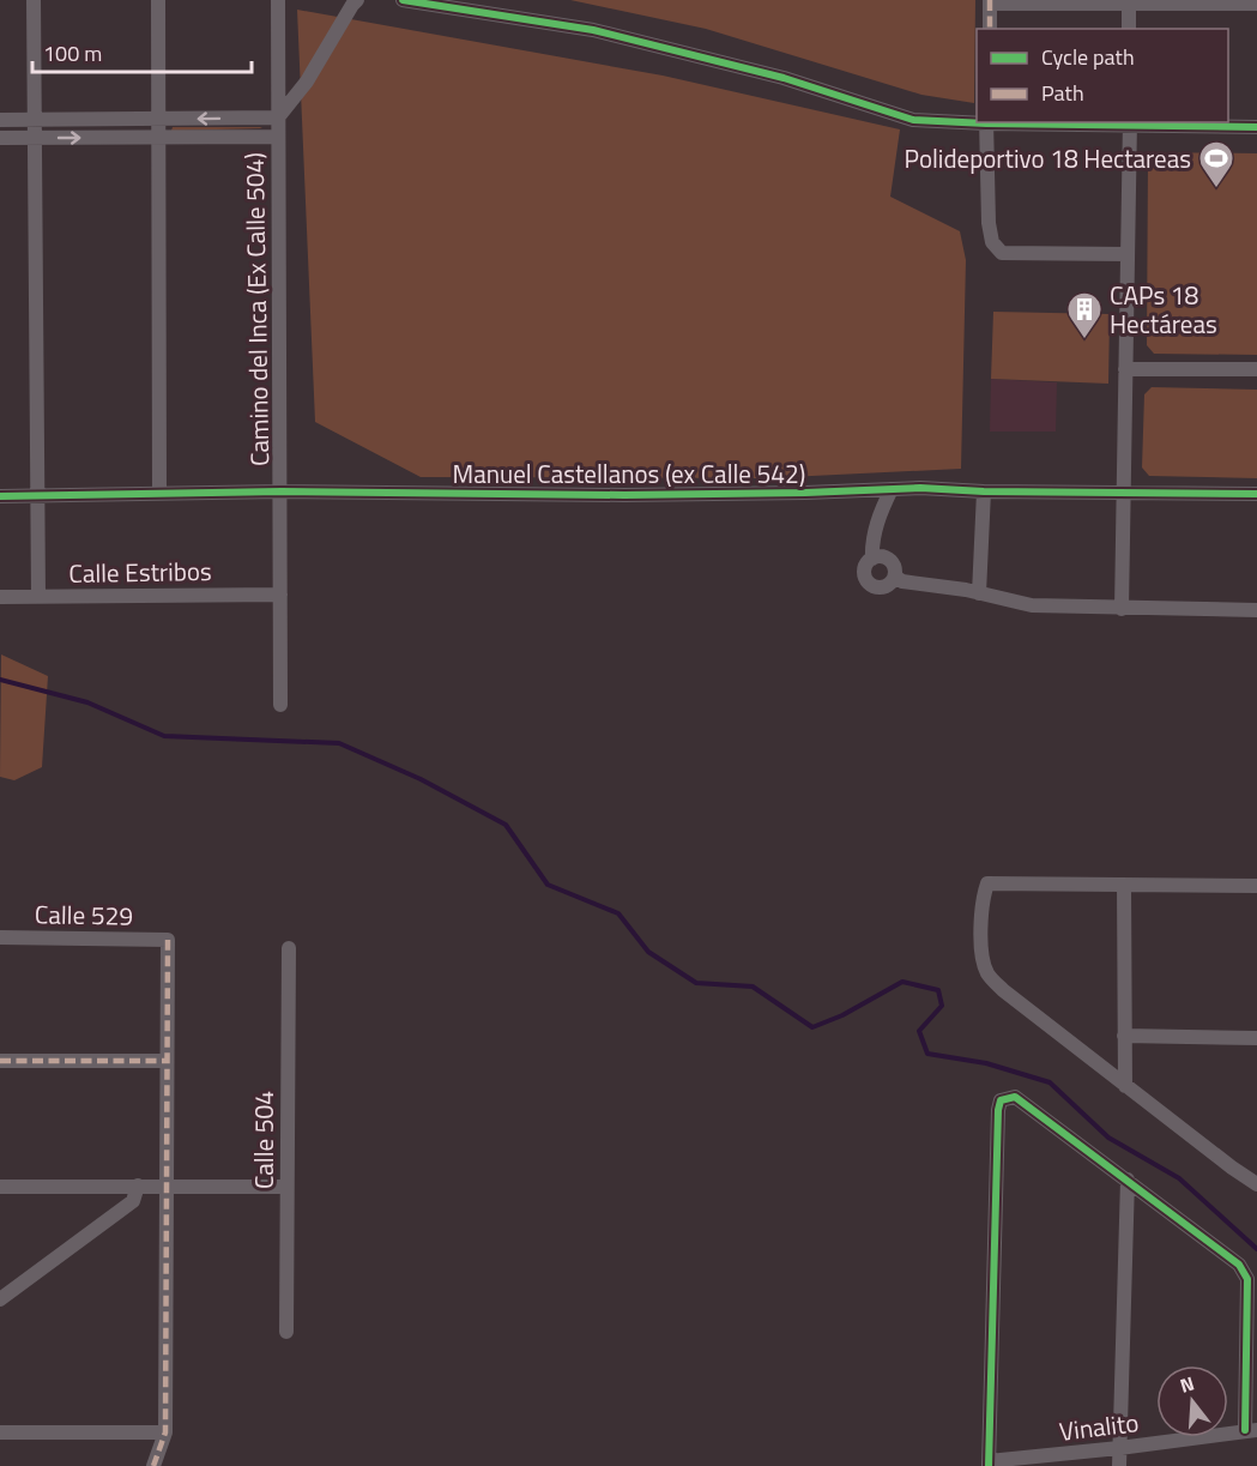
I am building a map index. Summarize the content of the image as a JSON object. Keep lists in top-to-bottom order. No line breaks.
{"streets":{"street":["Camino del Inca (Ex Calle 504)","Manuel Castellanos (ex Calle 542)","Calle Estribos","Calle 529","Calle 504","Vinalito"]},"crossings":[["Camino del Inca (Ex Calle 504)","Manuel Castellanos (ex Calle 542)"],["Camino del Inca (Ex Calle 504)","Calle Estribos"]],"places":{"sports":["Polideportivo 18 Hectareas"],"building":["CAPs 18 Hectáreas"]},"legend":["Cycle path","Path"],"scale_bar":"100 m","north":"top"}
